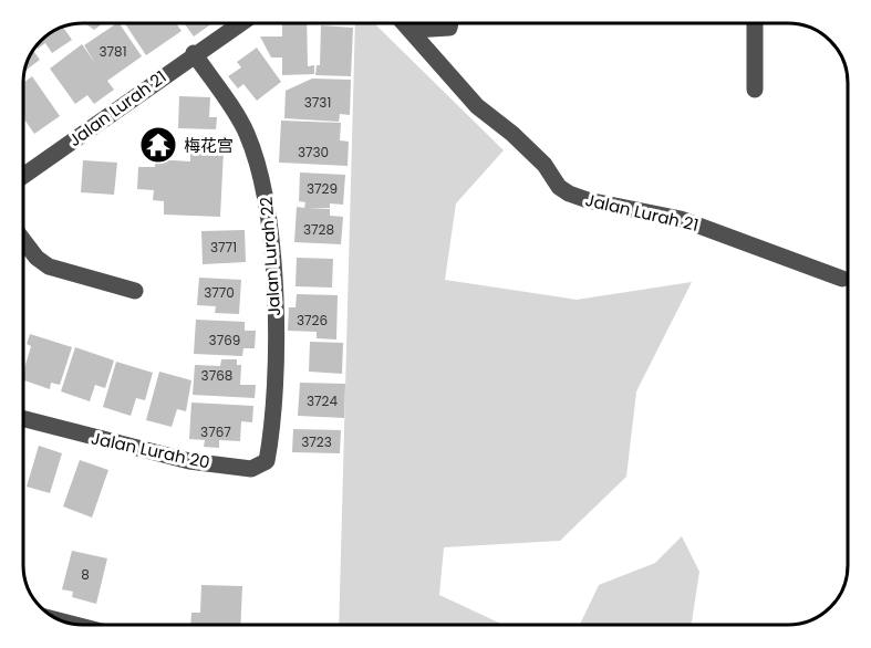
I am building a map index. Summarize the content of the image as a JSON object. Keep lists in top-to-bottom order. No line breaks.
{"streets":{"street":["Jalan Lurah 21","Jalan Lurah 22","Jalan Lurah 20"]},"crossings":[["Jalan Lurah 21","Jalan Lurah 22"],["Jalan Lurah 22","Jalan Lurah 20"]],"places":{"temple":["梅花宫"]},"house_numbers":["3781","3731","3730","3729","3728","3771","3770","3726","3769","3768","3724","3767","3723","8"]}
